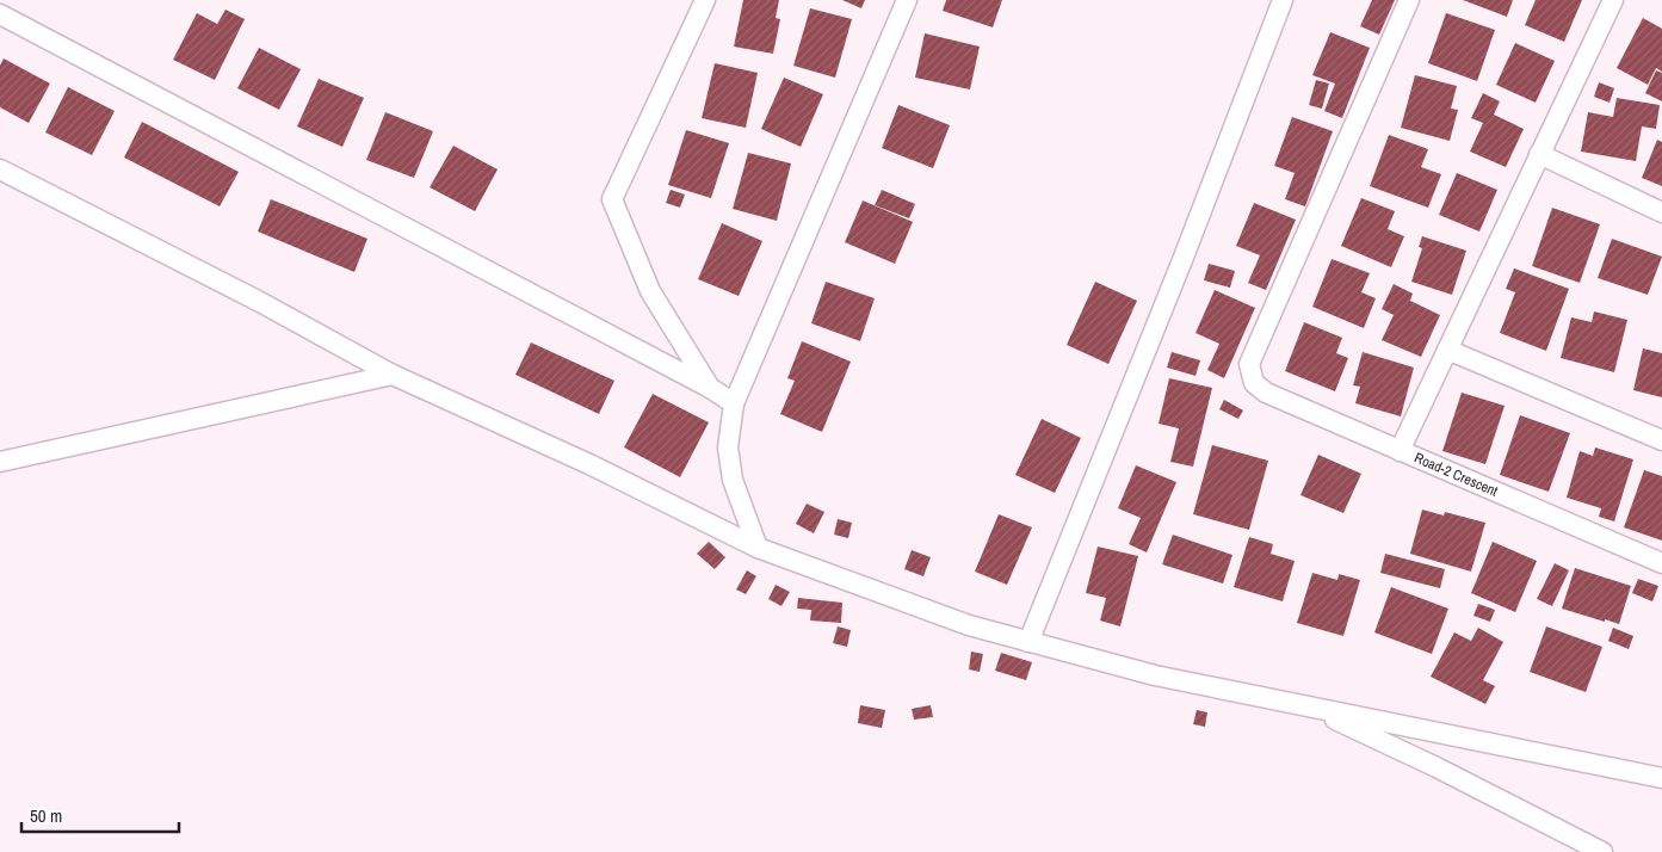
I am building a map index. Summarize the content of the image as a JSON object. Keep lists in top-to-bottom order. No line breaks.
{"streets":{"street":["Road-2 Crescent"]},"scale_bar":"50 m"}
